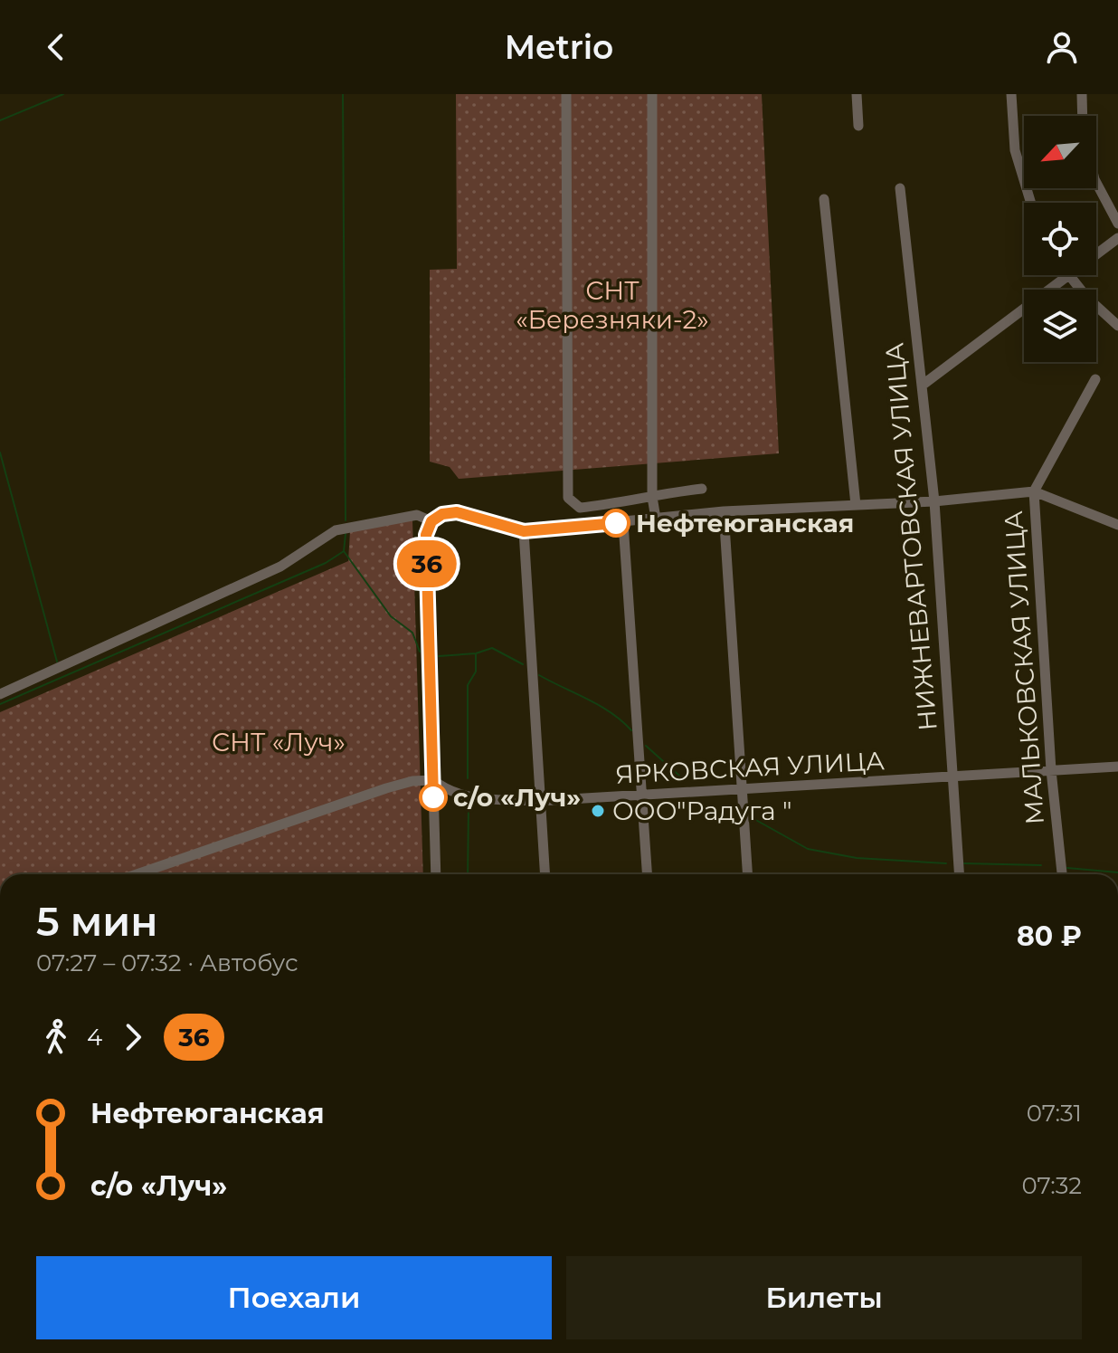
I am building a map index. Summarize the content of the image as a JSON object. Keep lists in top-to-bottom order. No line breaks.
{"streets":{"street":["НИЖНЕВАРТОВСКАЯ УЛИЦА","МАЛЬКОВСКАЯ УЛИЦА","ЯРКОВСКАЯ УЛИЦА"]},"crossings":[["НИЖНЕВАРТОВСКАЯ УЛИЦА","ЯРКОВСКАЯ УЛИЦА"],["МАЛЬКОВСКАЯ УЛИЦА","ЯРКОВСКАЯ УЛИЦА"]],"parks":["СНТ «Березняки-2»","СНТ «Луч»"],"places":["Нефтеюганская","с/о «Луч»","ООО\"Радуга \""],"lines":["bus line 36"],"north":"bottom left","page":{"header":"Metrio","on_map":"36","heading":["5 мин","07:27 – 07:32 · Автобус","80 ₽"],"legs":["4","36"],"list":[{"name":"Нефтеюганская","value":"07:31"},{"name":"с/о «Луч»","value":"07:32"}],"buttons":["Поехали","Билеты"]}}
